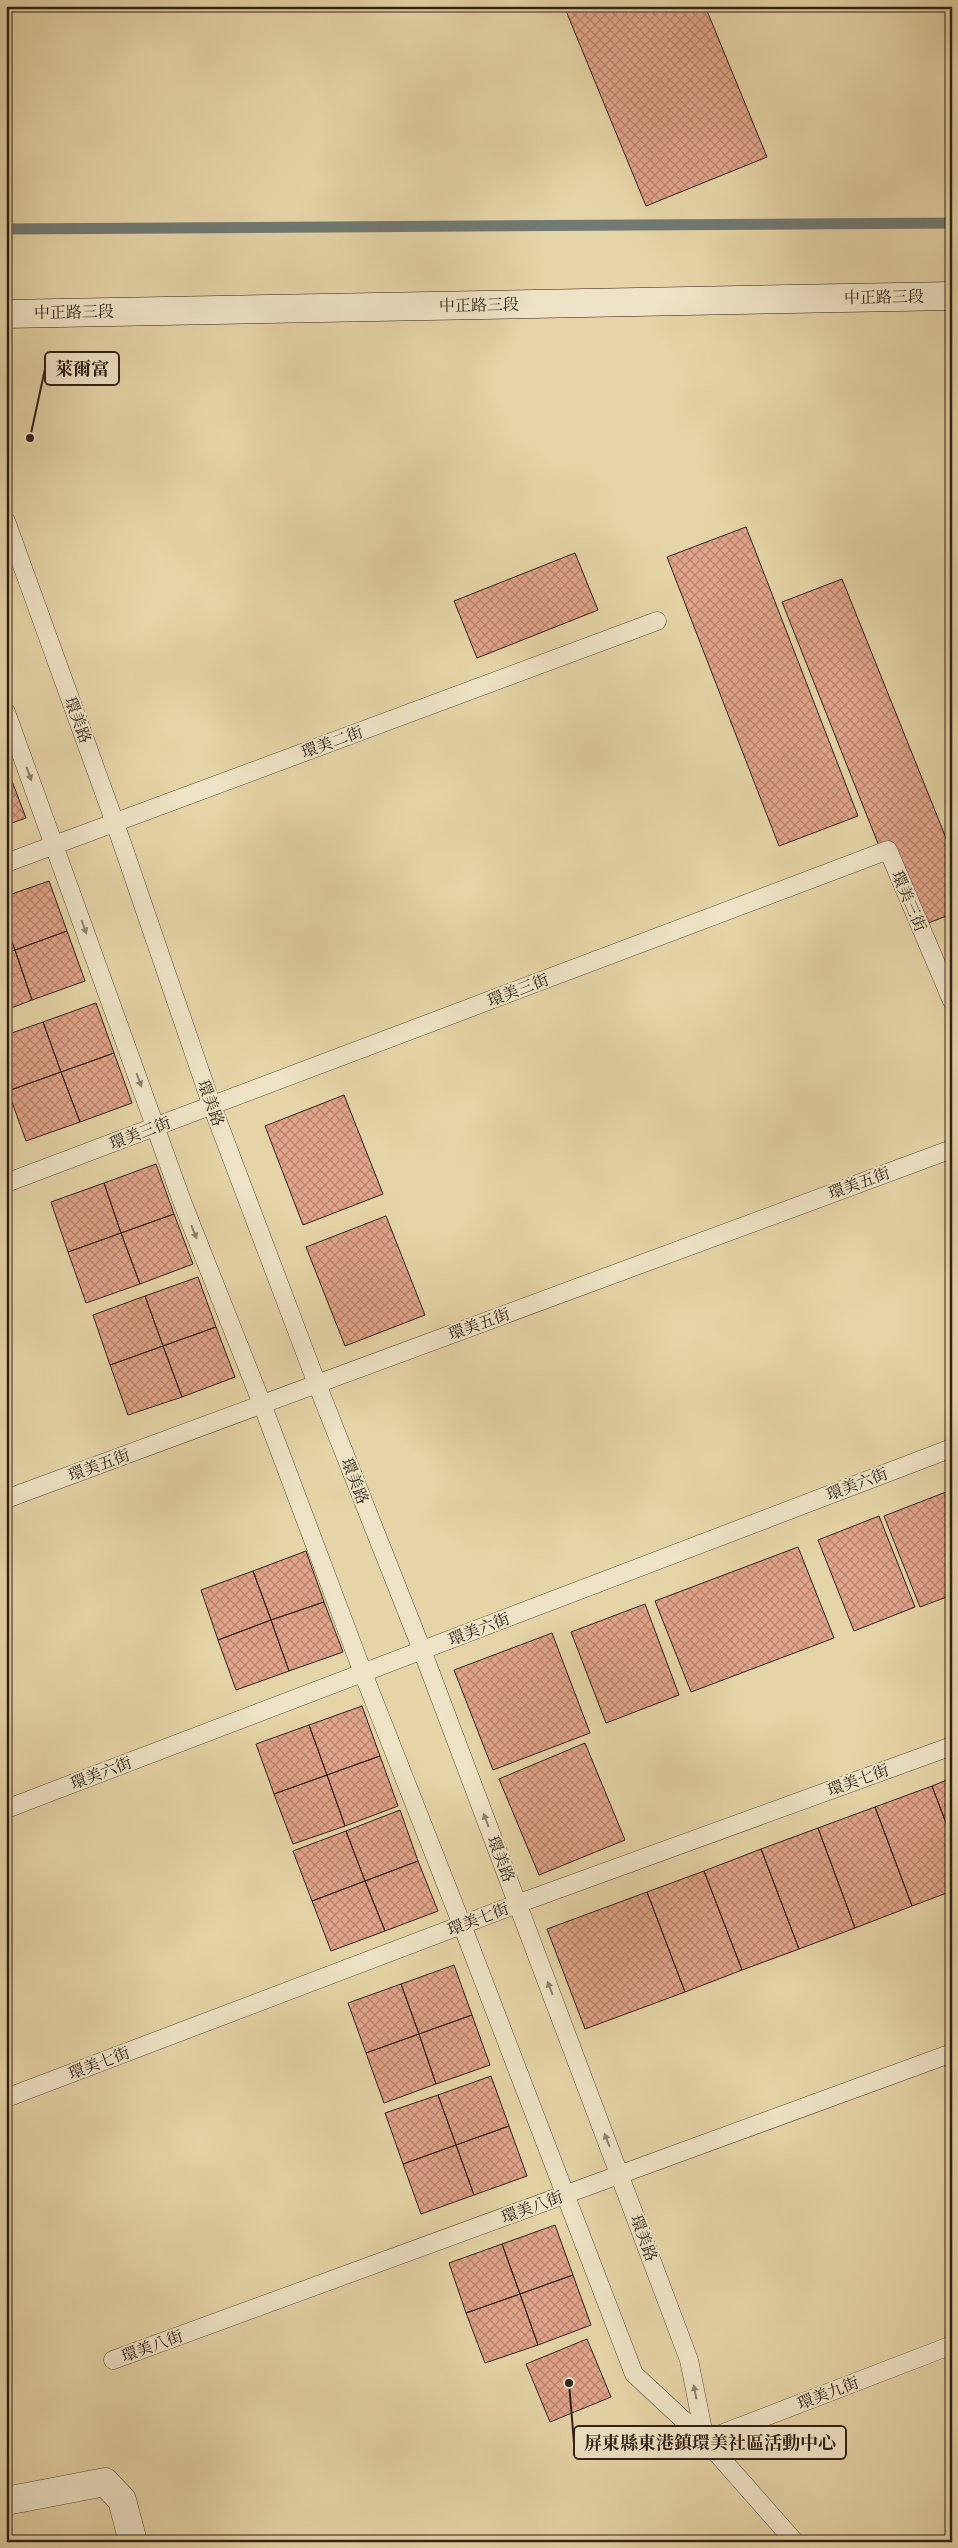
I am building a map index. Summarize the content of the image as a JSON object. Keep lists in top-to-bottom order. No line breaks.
{"streets":{"main road":["中正路三段"],"lane":["環美路","環美二街","環美三街","環美五街","環美六街","環美七街","環美八街","環美九街"]},"crossings":[["環美路","環美二街"],["環美路","環美三街"],["環美路","環美五街"],["環美路","環美六街"],["環美路","環美七街"],["環美路","環美八街"],["環美路","環美九街"]],"places":["萊爾富","屏東縣東港鎮環美社區活動中心"]}
